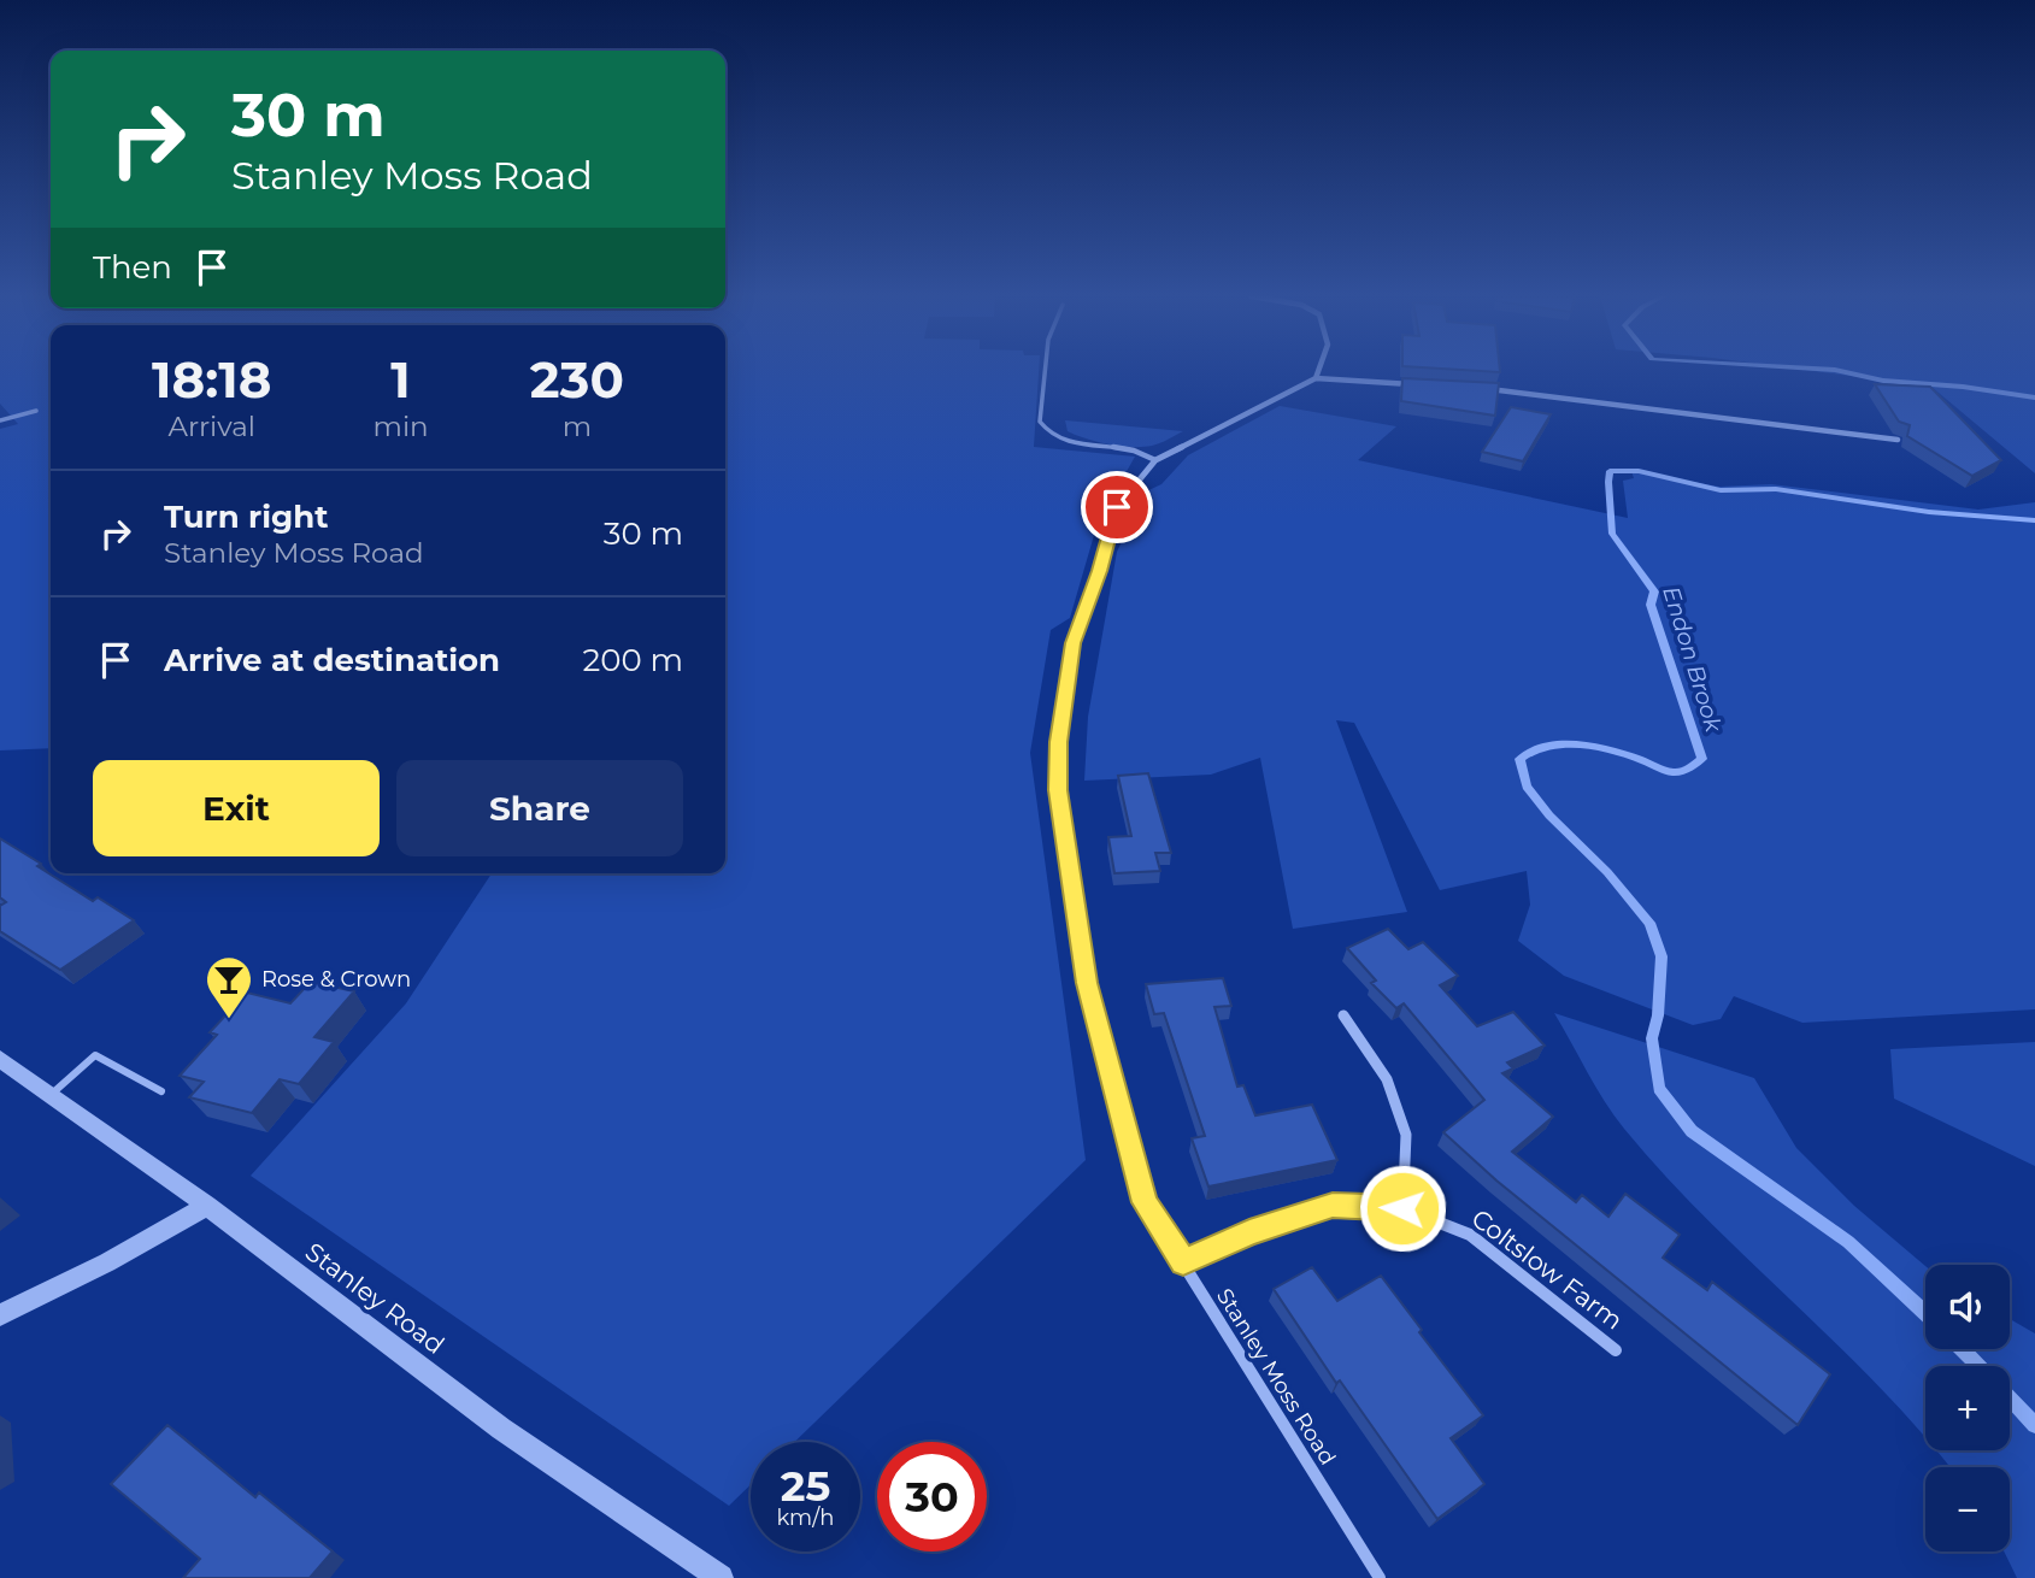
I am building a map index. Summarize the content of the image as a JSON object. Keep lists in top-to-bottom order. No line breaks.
{"streets":{"street":["Coltslow Farm","Stanley Road","Stanley Moss Road"]},"crossings":[["Coltslow Farm","Stanley Moss Road"]],"water":["Endon Brook"],"places":{"bar":["Rose & Crown"]},"page":{"turn":["30 m","Stanley Moss Road"],"then":"Then","eta":["18:18","Arrival","1","min","230","m"],"list":[{"name":"Turn right","note":"Stanley Moss Road","value":"30 m"},{"name":"Arrive at destination","value":"200 m"}],"buttons":["Exit","Share"],"map_buttons":["+","−"],"speed":"25 km/h","limit":"30"}}
